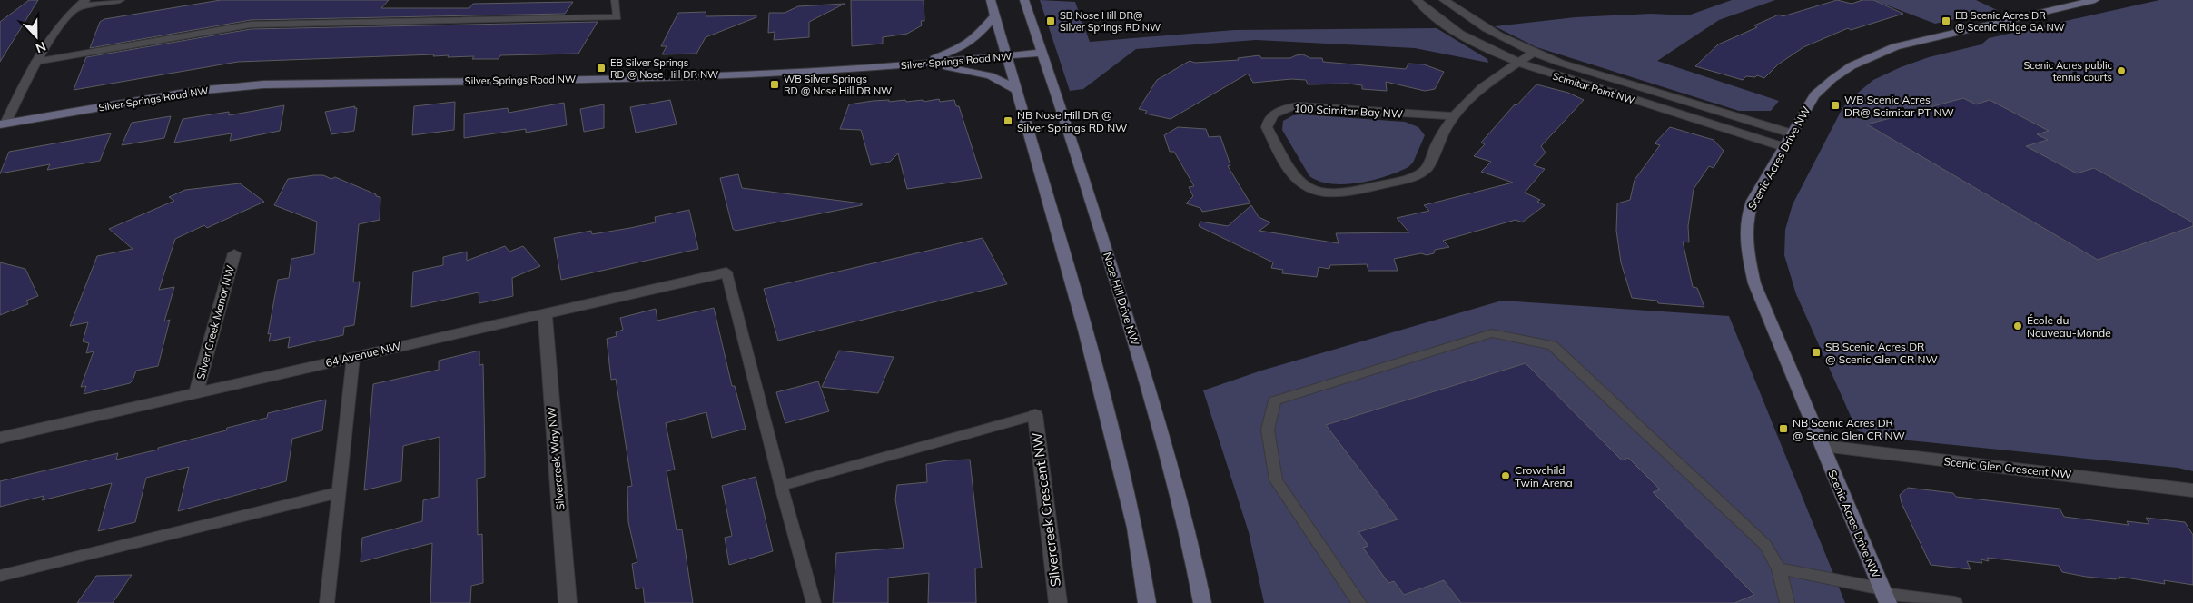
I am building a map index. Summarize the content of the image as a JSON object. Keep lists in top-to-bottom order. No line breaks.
{"streets":{"street":["Silver Springs Road NW","Scimitar Point NW","100 Scimitar Bay NW","Scenic Acres Drive NW","Nose Hill Drive NW","Silver Creek Manor NW","64 Avenue NW","Silvercreek Way NW","Scenic Glen Crescent NW","Silvercreek Crescent NW"]},"crossings":[["Silver Springs Road NW","Nose Hill Drive NW"],["Scimitar Point NW","100 Scimitar Bay NW"],["Scimitar Point NW","Scenic Acres Drive NW"],["Scenic Acres Drive NW","Scenic Glen Crescent NW"],["Silver Creek Manor NW","64 Avenue NW"],["64 Avenue NW","Silvercreek Way NW"]],"places":{"transit":["SB Nose Hill DR@ Silver Springs RD NW","EB Scenic Acres DR @ Scenic Ridge GA NW","EB Silver Springs RD @ Nose Hill DR NW","WB Silver Springs RD @ Nose Hill DR NW","WB Scenic Acres DR@ Scimitar PT NW","NB Nose Hill DR @ Silver Springs RD NW","SB Scenic Acres DR @ Scenic Glen CR NW","NB Scenic Acres DR @ Scenic Glen CR NW"],"other":["Scenic Acres public tennis courts","École du Nouveau-Monde","Crowchild Twin Arena"]},"north":"bottom"}
